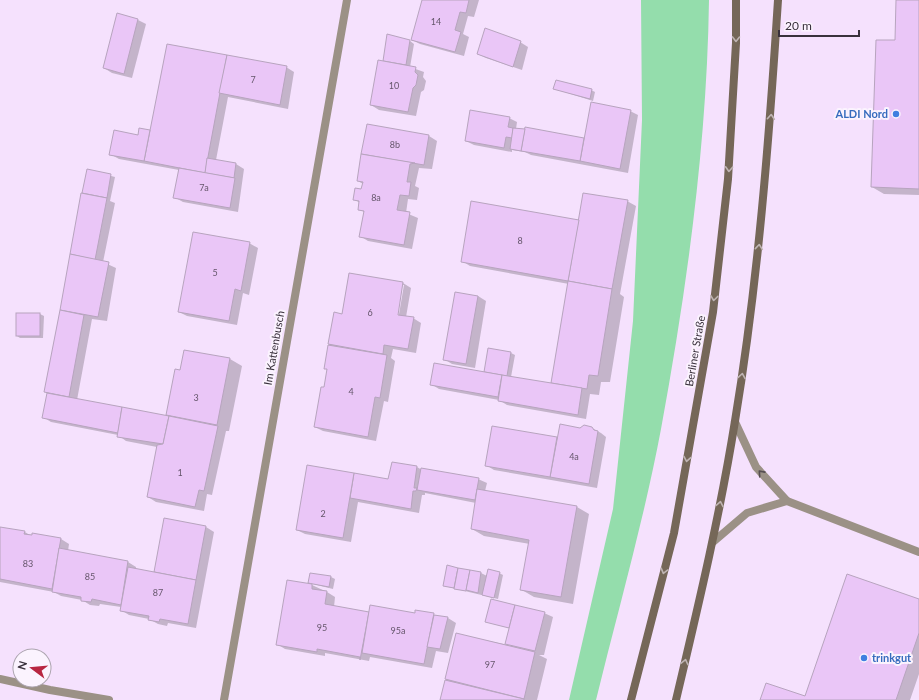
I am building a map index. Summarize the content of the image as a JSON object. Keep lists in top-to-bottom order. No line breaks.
{"streets":{"main road":["Berliner Straße"],"street":["Im Kattenbusch"]},"places":["ALDI Nord","trinkgut"],"house_numbers":["14","7","10","8b","7a","8a","8","5","6","4","3","4a","1","2","83","85","87","95","95a","97"],"scale_bar":"20 m","north":"left"}
